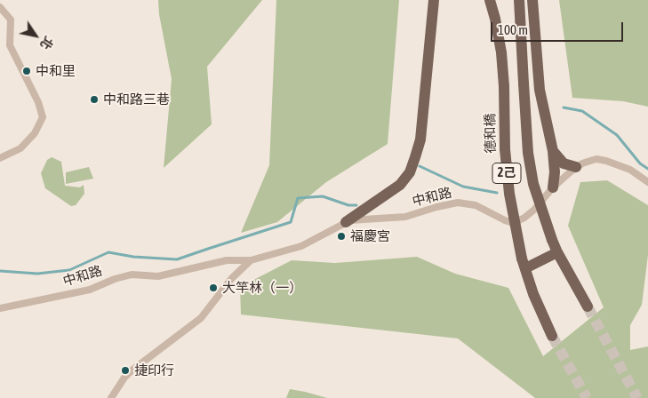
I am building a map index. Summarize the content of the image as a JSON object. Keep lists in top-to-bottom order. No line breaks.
{"streets":{"main road":["德和橋","2己"],"street":["中和路"]},"crossings":[["德和橋","2己"]],"places":["中和里","中和路三巷","福慶宮","大竿林（一）","捷印行"],"scale_bar":"100 m","north":"bottom right"}
